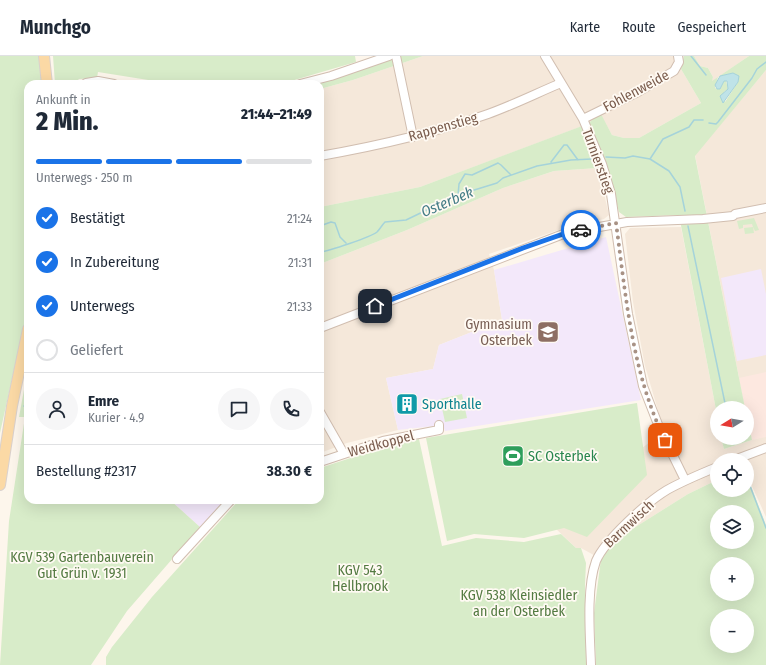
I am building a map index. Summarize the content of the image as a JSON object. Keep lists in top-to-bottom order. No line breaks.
{"streets":{"street":["Fohlenweide","Rappenstieg","Turnierstieg","Weidkoppel","Barmwisch"]},"crossings":[["Fohlenweide","Turnierstieg"],["Rappenstieg","Turnierstieg"],["Turnierstieg","Barmwisch"]],"water":["Osterbek"],"parks":["KGV 539 Gartenbauverein Gut Grün v. 1931","KGV 543 Hellbrook","KGV 538 Kleinsiedler an der Osterbek"],"places":{"school or university":["Gymnasium Osterbek"],"building":["Sporthalle"],"sports":["SC Osterbek"]},"north":"left","page":{"header":"Munchgo","nav":["Karte","Route","Gespeichert"],"heading":["2 Min.","Ankunft in","21:44–21:49"],"panel":["Emre","Kurier · 4.9","Bestellung #2317","38.30 €"],"bar":"Unterwegs · 250 m","list":[["Bestätigt","21:24"],["In Zubereitung","21:31"],["Unterwegs","21:33"],"Geliefert"],"map_buttons":["+","−"]}}
